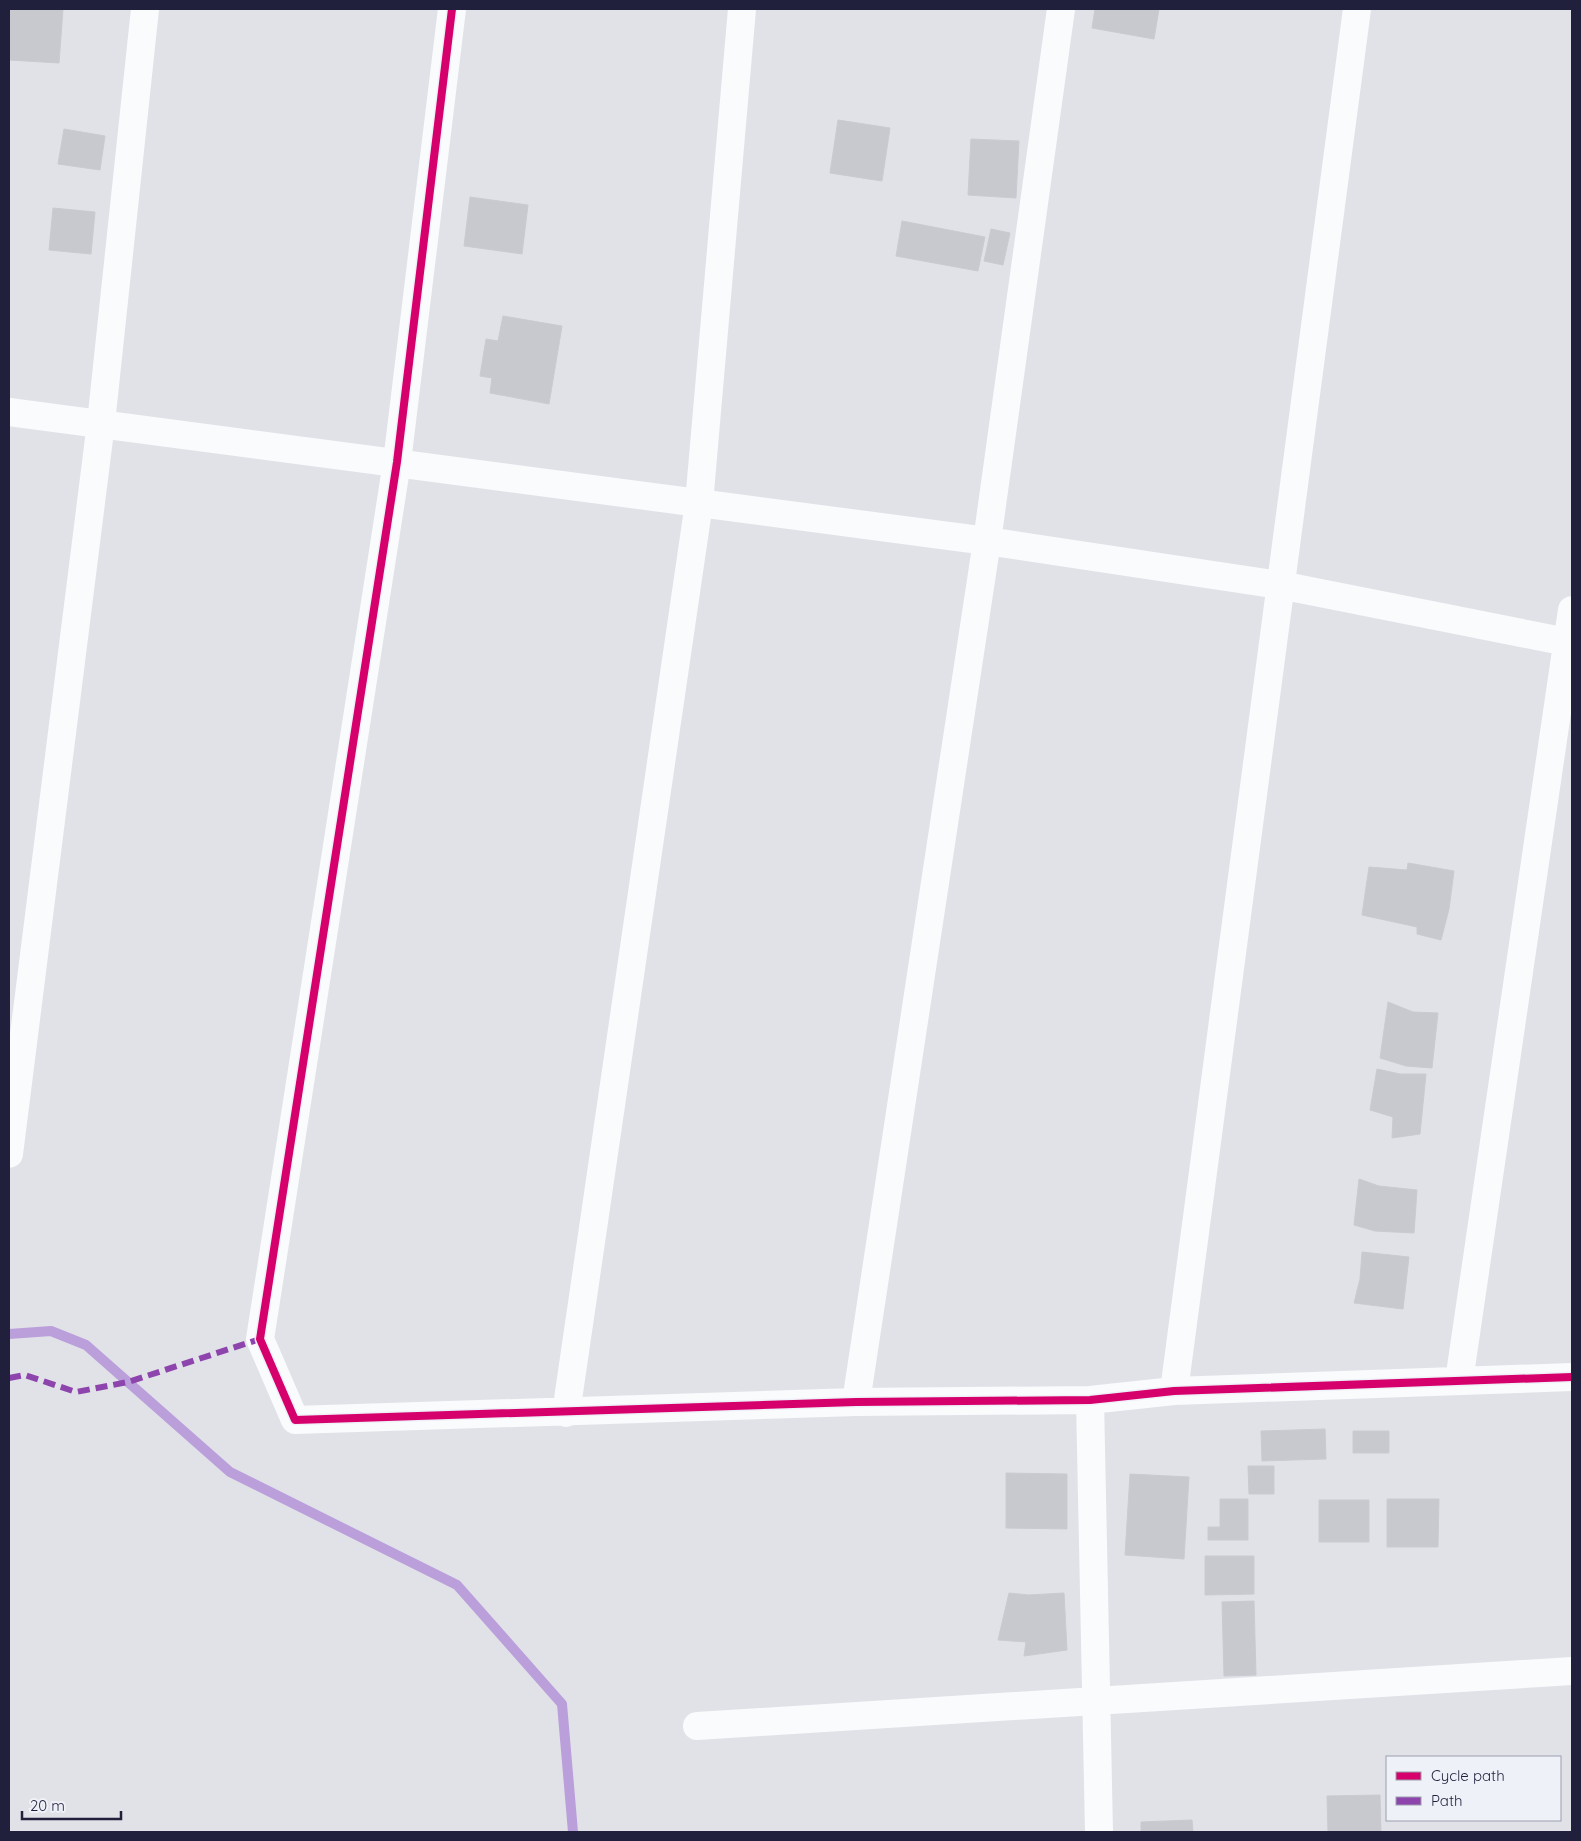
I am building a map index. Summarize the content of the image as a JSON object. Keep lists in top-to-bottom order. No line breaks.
{"legend":["Cycle path","Path"],"scale_bar":"20 m"}
